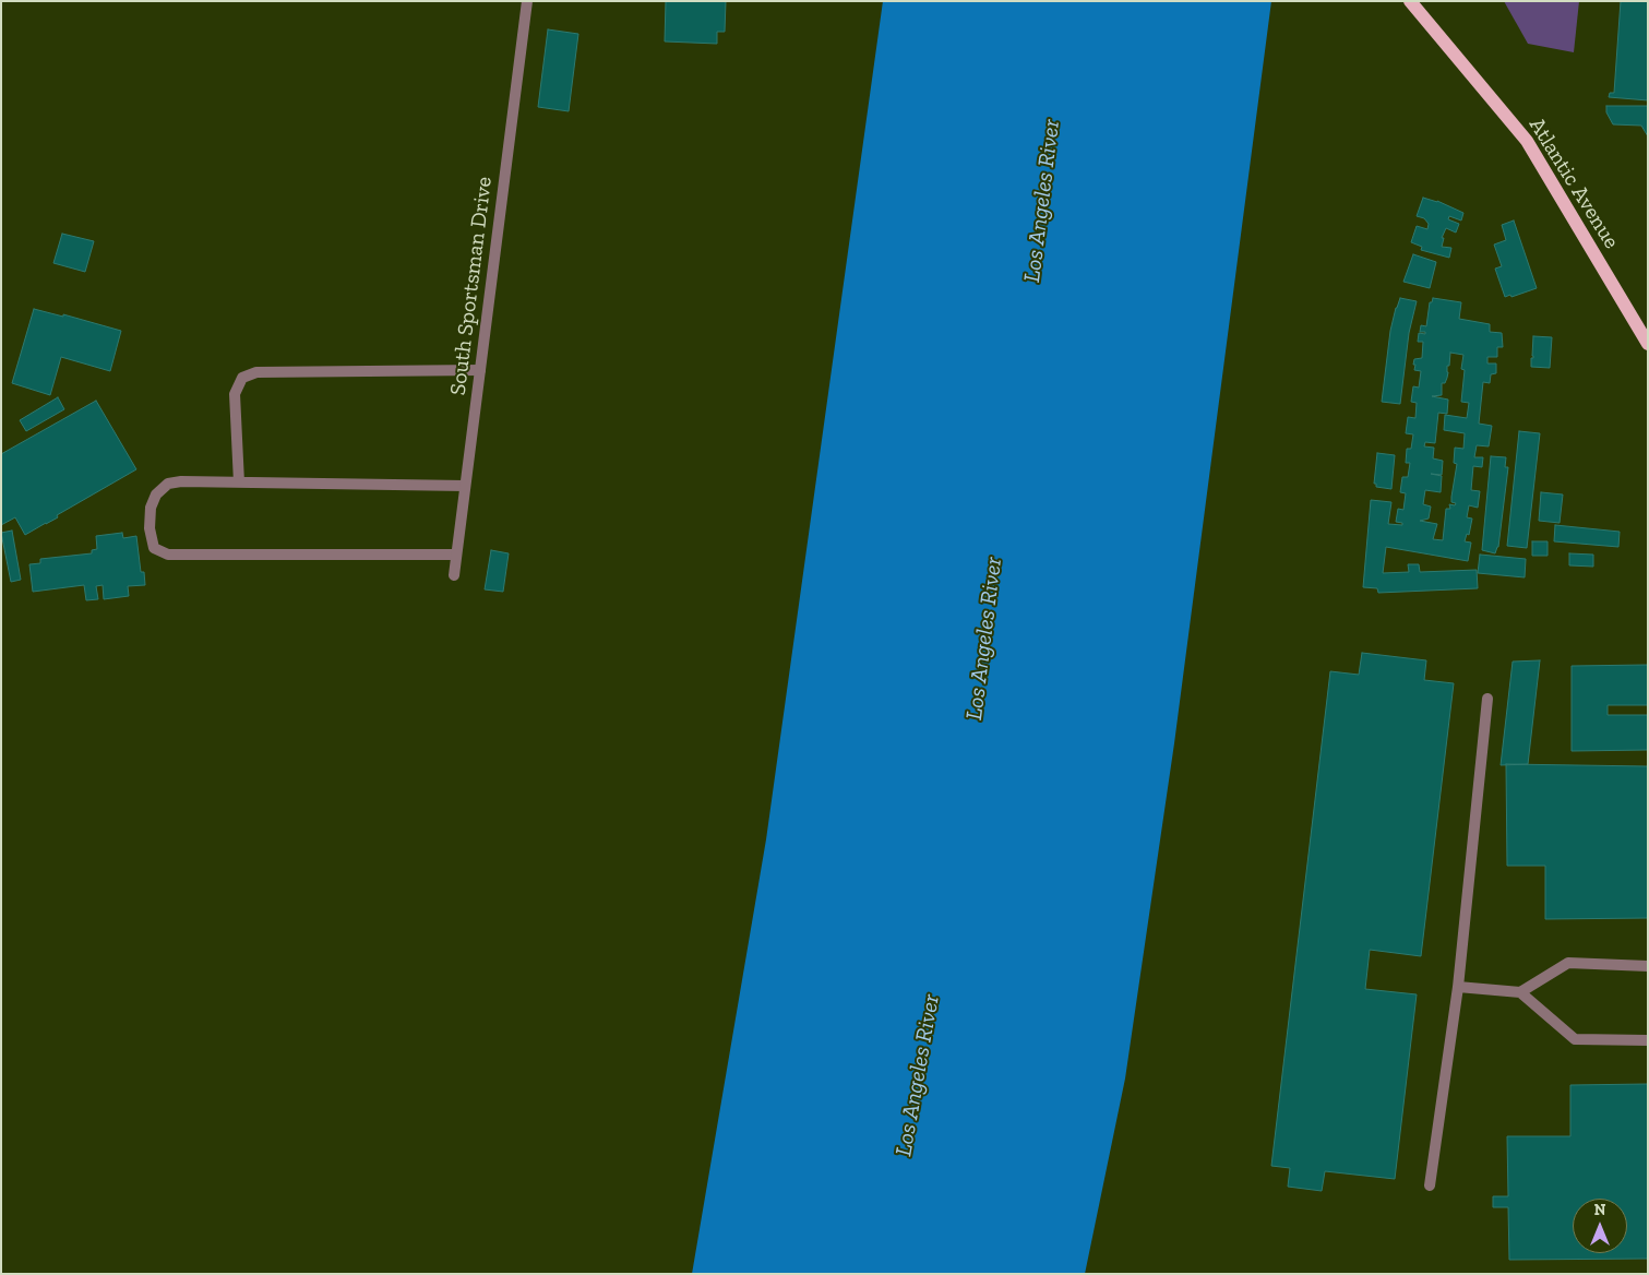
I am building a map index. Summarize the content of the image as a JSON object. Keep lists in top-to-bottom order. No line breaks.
{"streets":{"main road":["Atlantic Avenue"],"street":["South Sportsman Drive"]},"water":["Los Angeles River"],"north":"top"}
